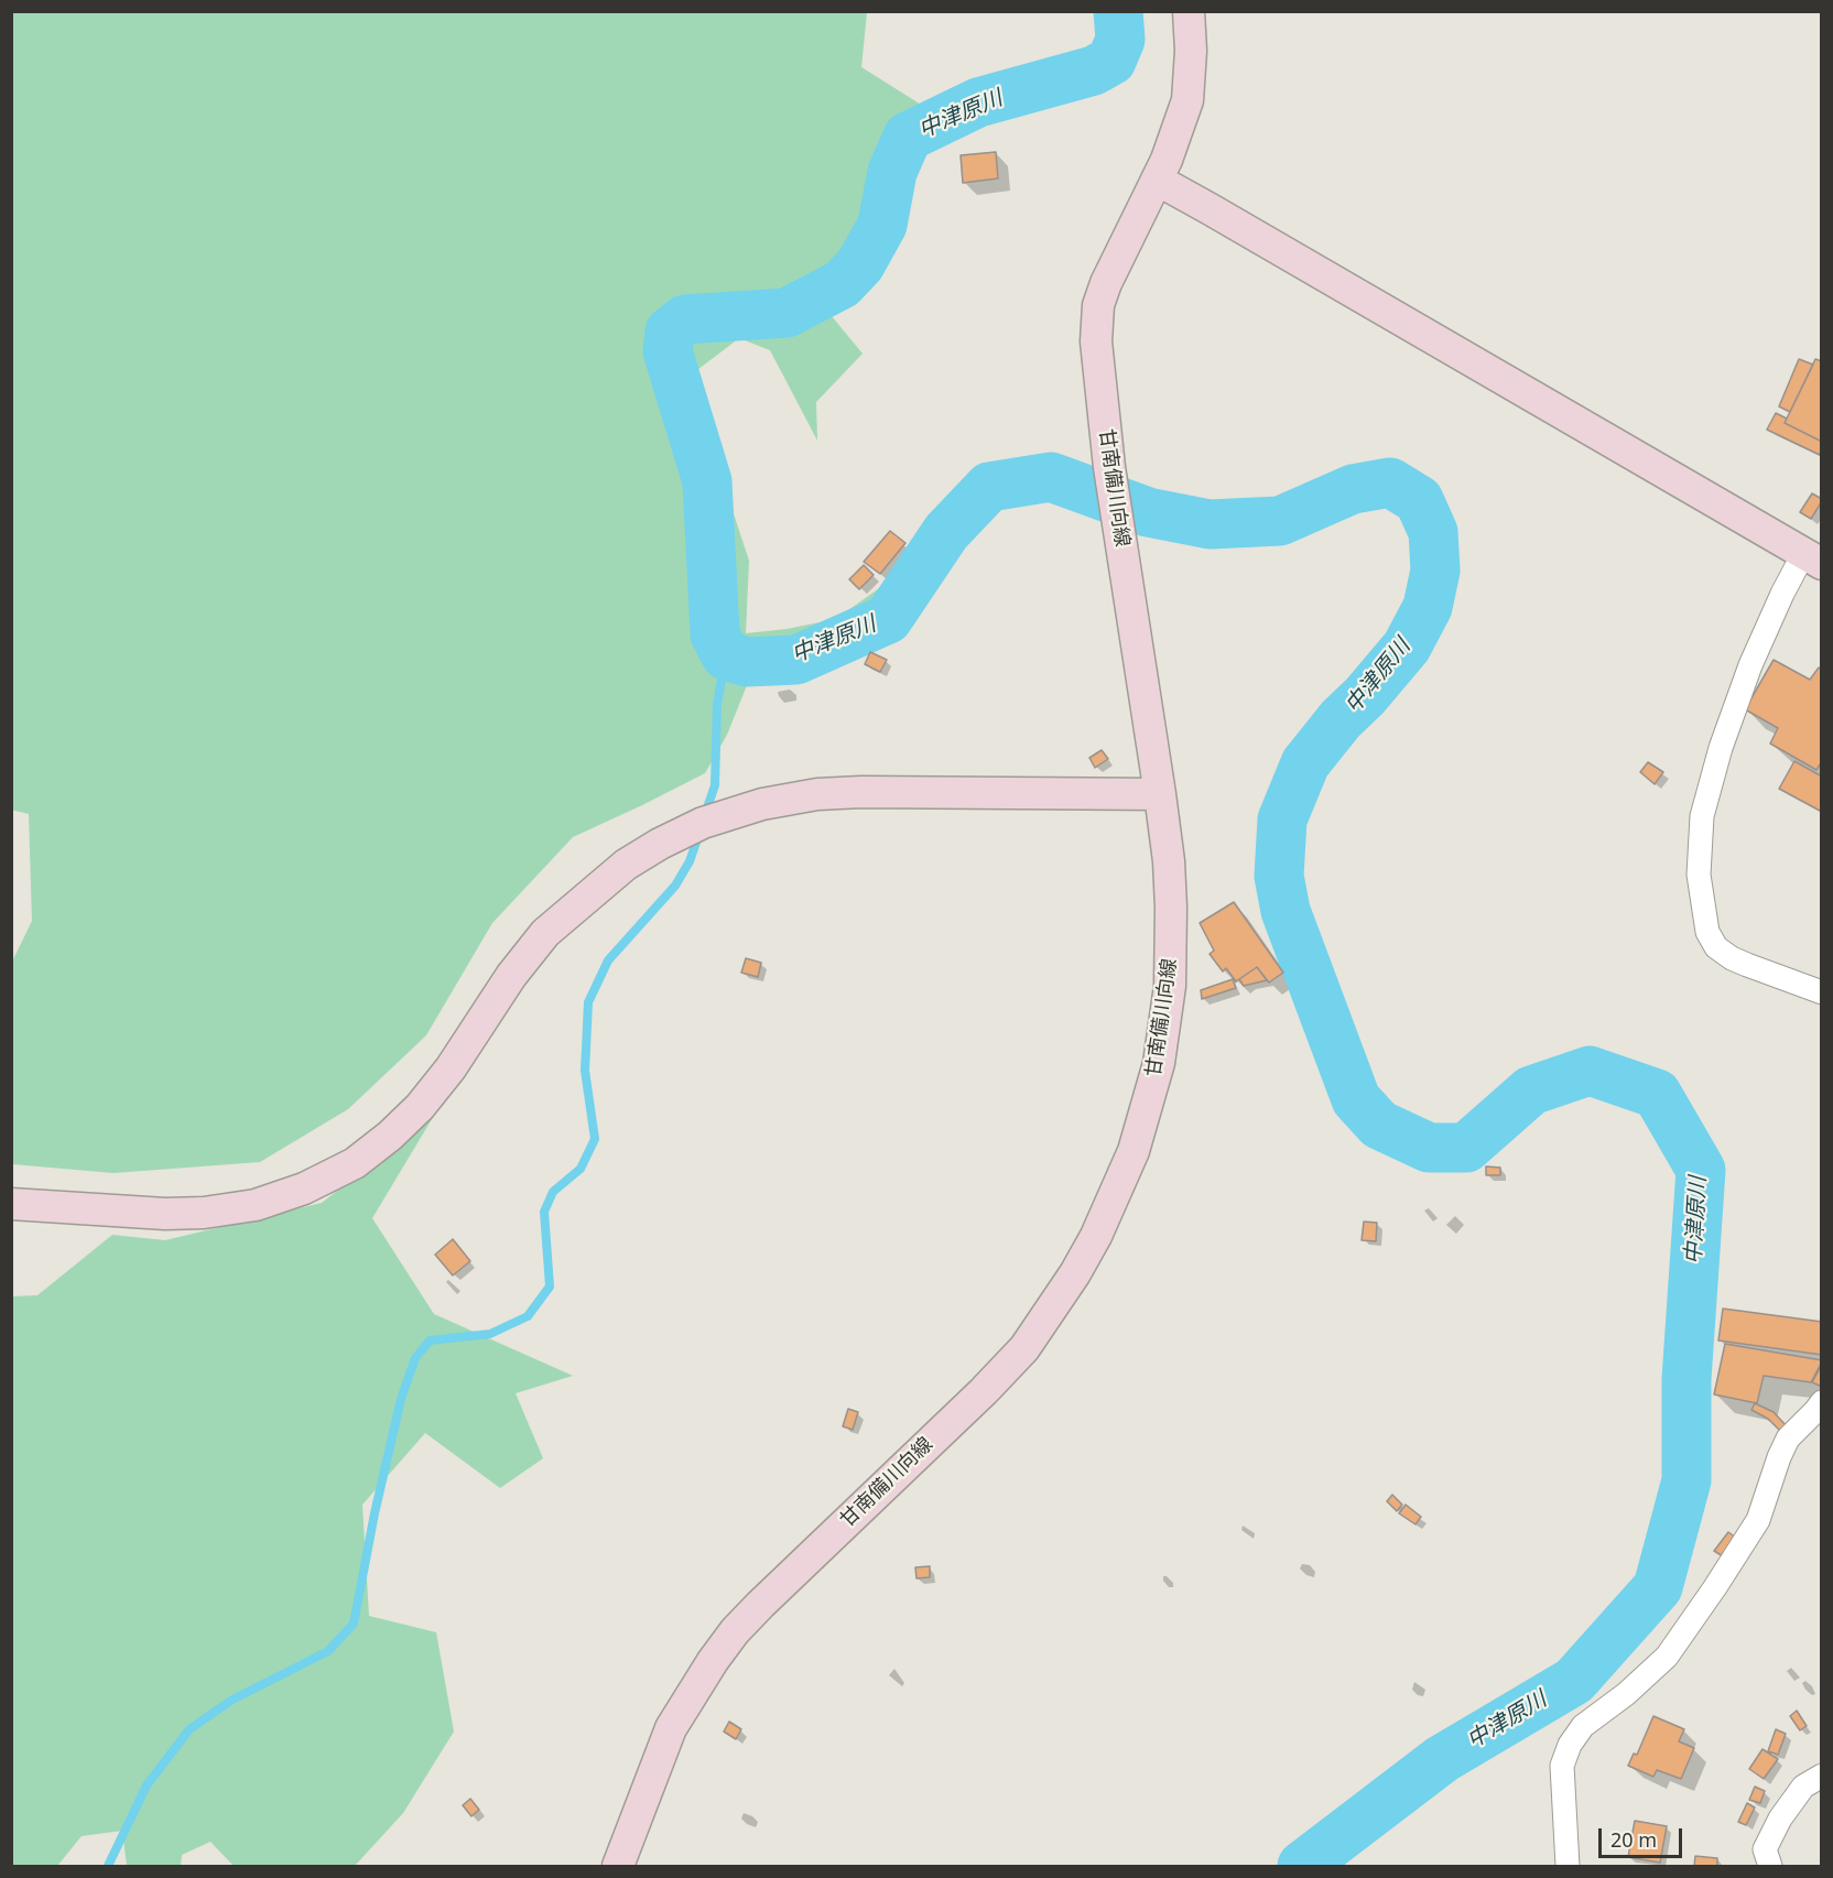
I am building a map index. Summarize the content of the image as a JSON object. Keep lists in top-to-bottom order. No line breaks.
{"streets":{"main road":["甘南備川向線"]},"water":["中津原川"],"scale_bar":"20 m"}
